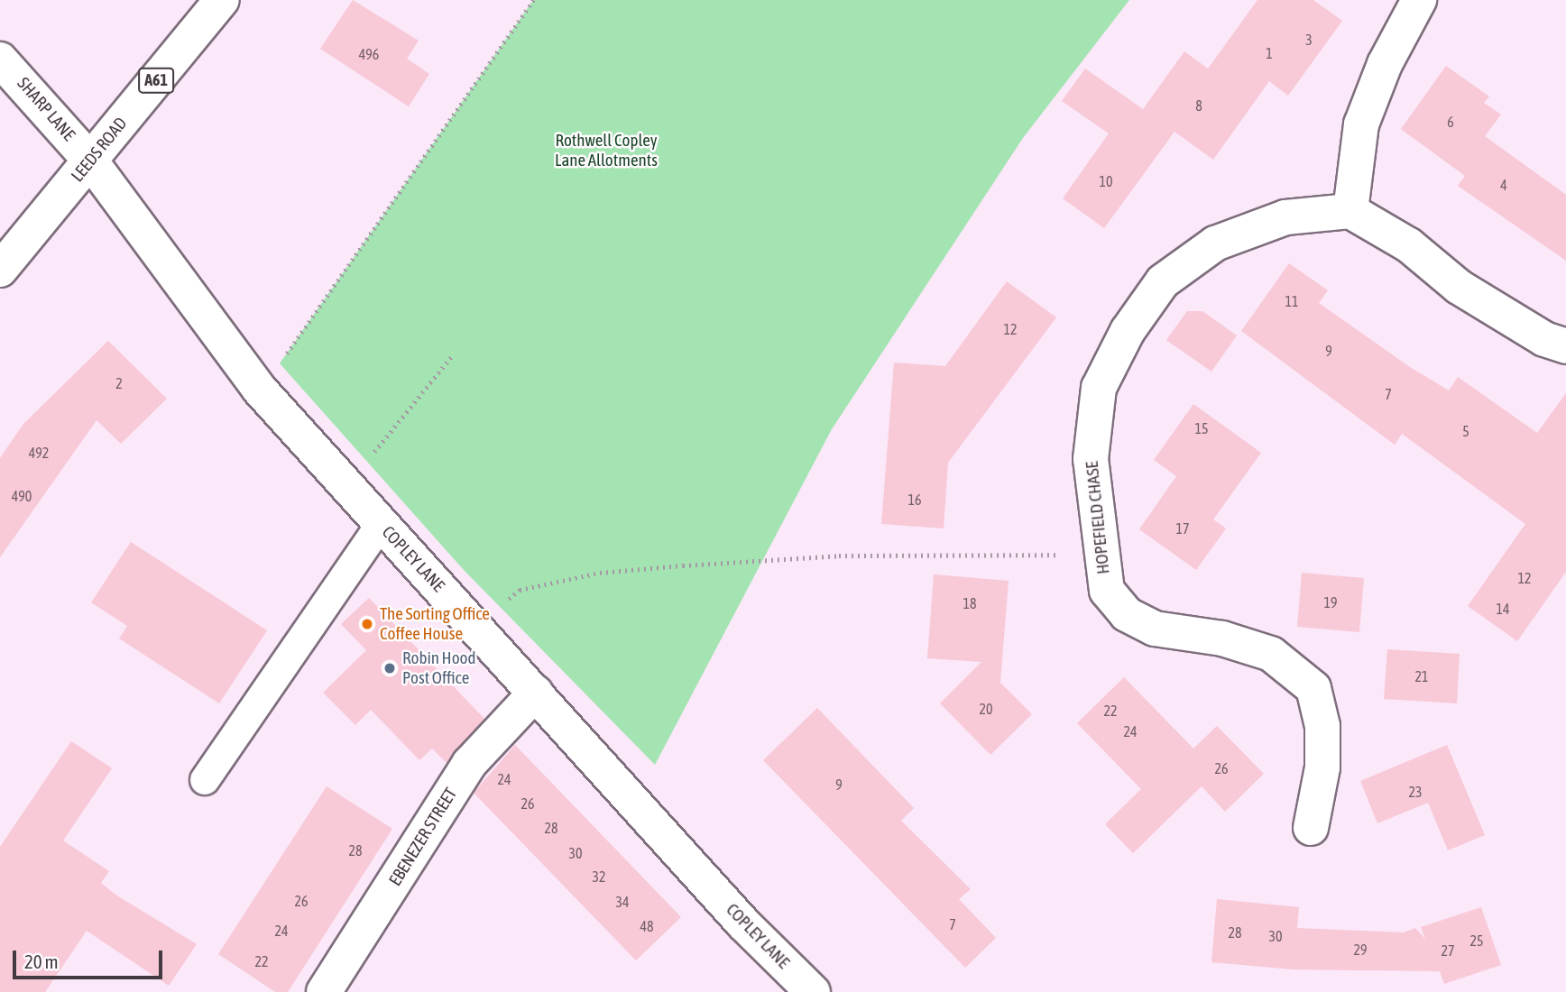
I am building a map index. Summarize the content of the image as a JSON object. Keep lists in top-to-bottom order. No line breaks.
{"streets":{"street":["A61","SHARP LANE","LEEDS ROAD","HOPEFIELD CHASE","COPLEY LANE","EBENEZER STREET"]},"crossings":[["SHARP LANE","LEEDS ROAD"],["SHARP LANE","COPLEY LANE"],["LEEDS ROAD","COPLEY LANE"],["COPLEY LANE","EBENEZER STREET"]],"parks":["Rothwell Copley Lane Allotments"],"places":["The Sorting Office Coffee House","Robin Hood Post Office"],"house_numbers":["3","1","496","8","6","10","4","11","12","9","2","7","15","5","492","490","16","17","12","19","18","14","21","20","22","24","26","24","9","23","26","28","28","30","32","26","34","7","48","24","28","30","25","29","27","22"],"scale_bar":"20 m"}
